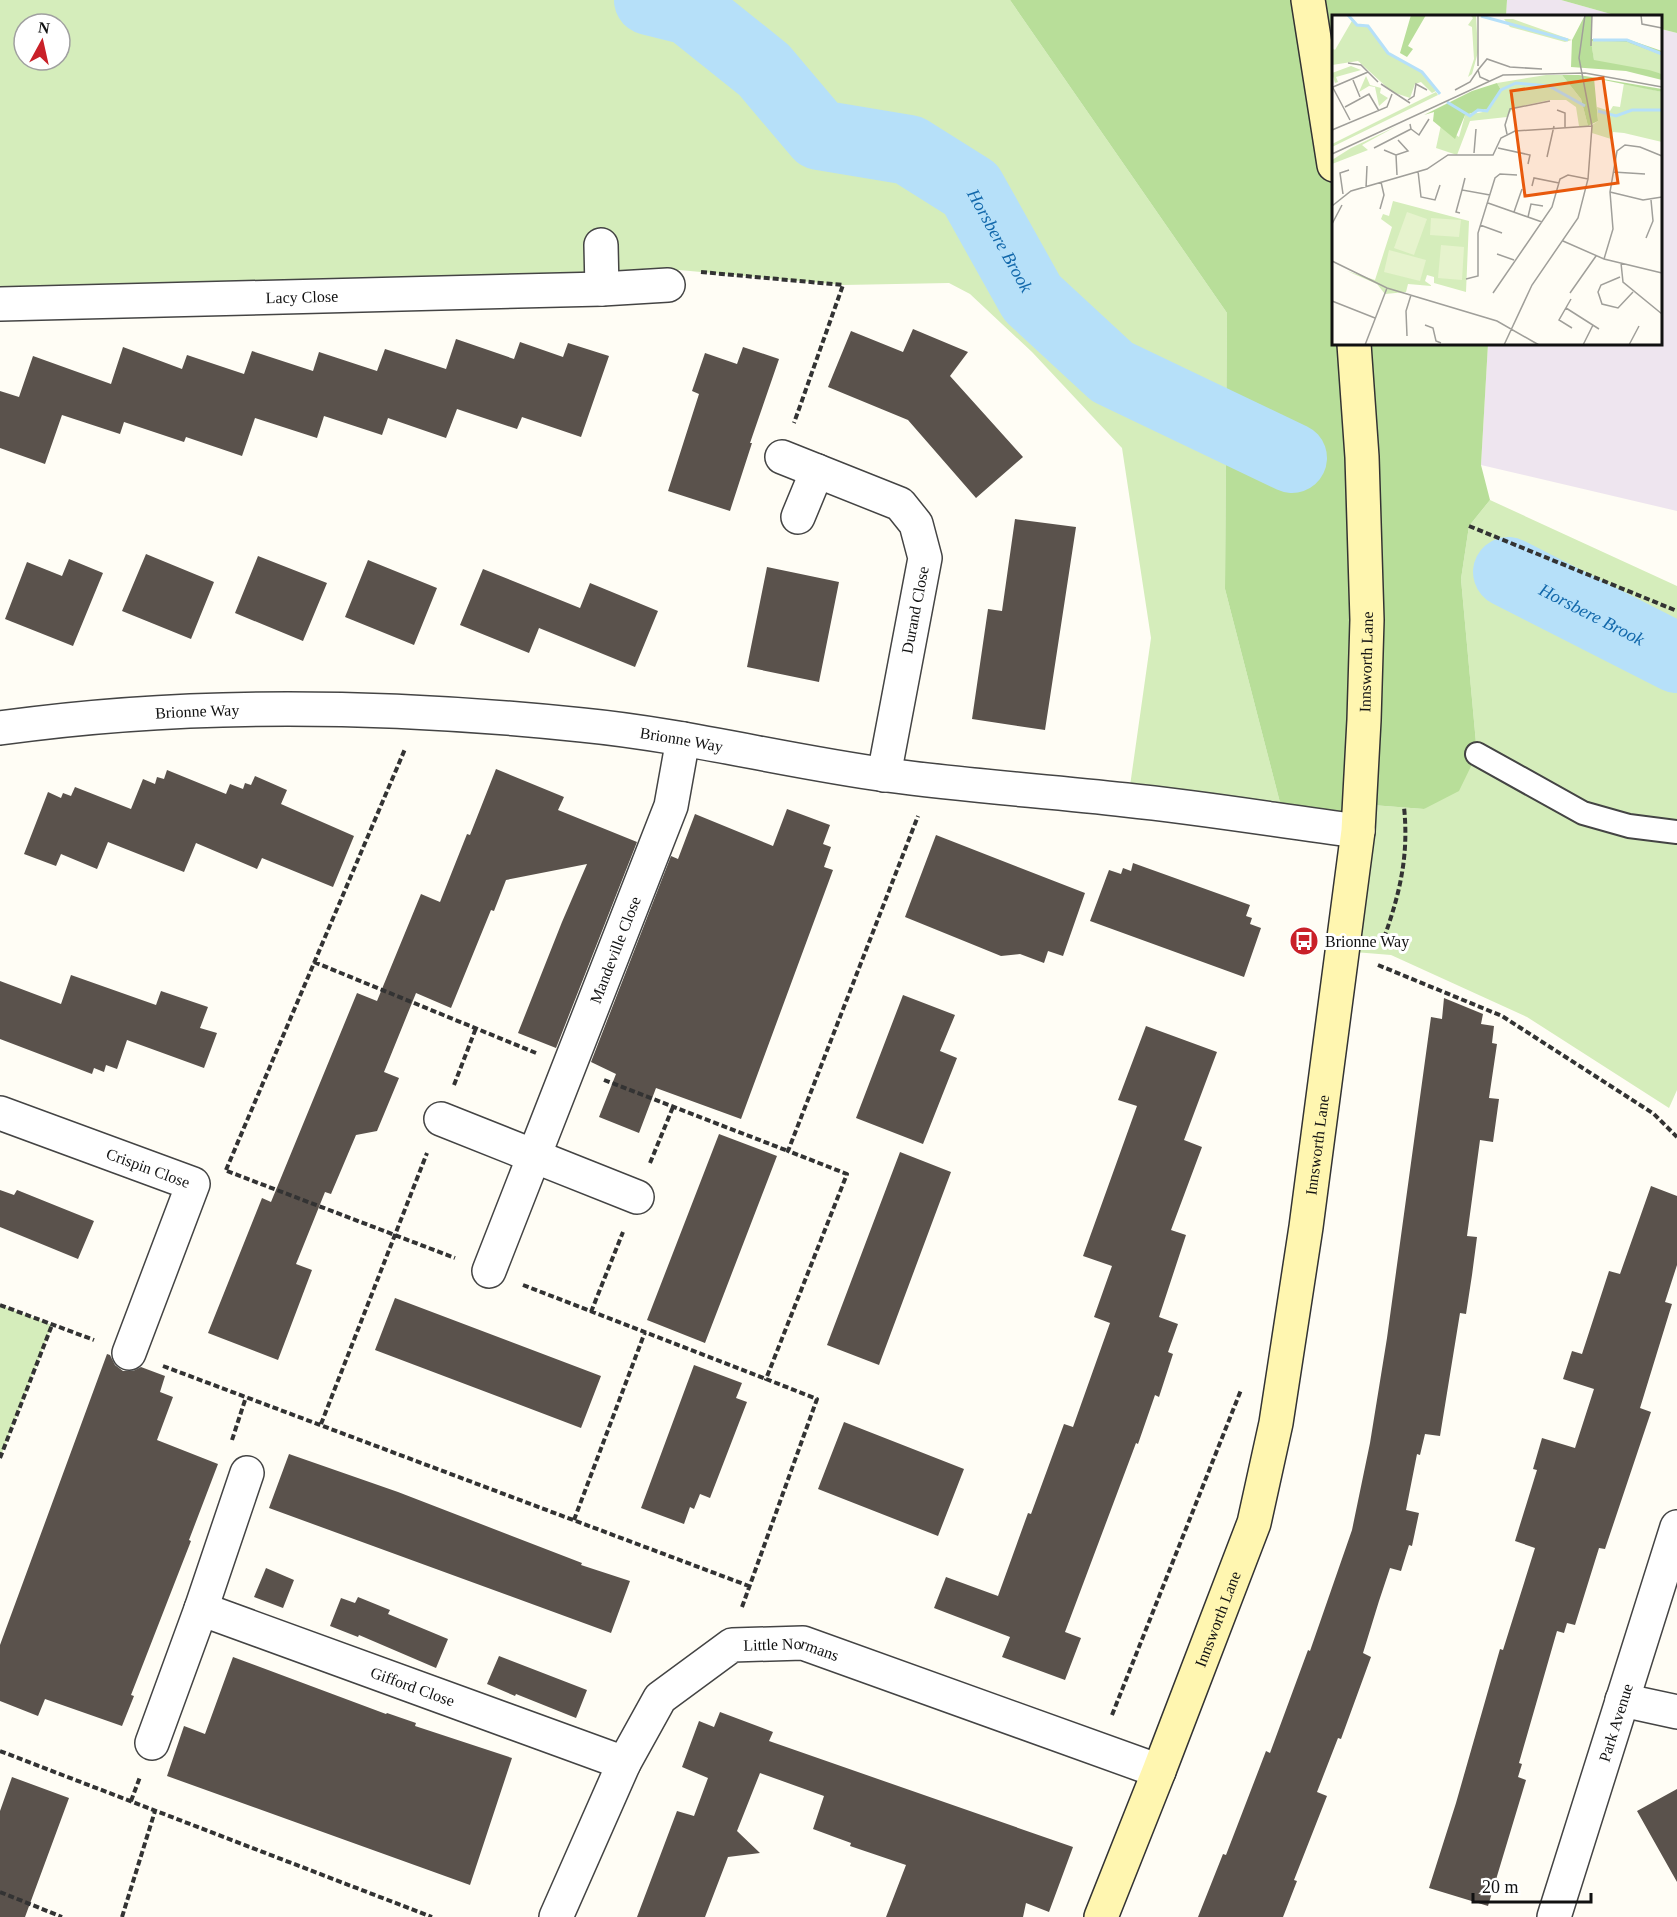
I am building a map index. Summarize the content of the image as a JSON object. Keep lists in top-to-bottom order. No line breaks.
{"streets":{"street":["Lacy Close","Durand Close","Innsworth Lane","Brionne Way","Mandeville Close","Crispin Close","Little Normans","Gifford Close","Park Avenue"]},"crossings":[["Durand Close","Brionne Way"],["Innsworth Lane","Brionne Way"],["Innsworth Lane","Little Normans"],["Brionne Way","Mandeville Close"],["Little Normans","Gifford Close"]],"water":["Horsbere Brook"],"places":{"bus stop":["Brionne Way"]},"scale_bar":"20 m","north":"top"}
